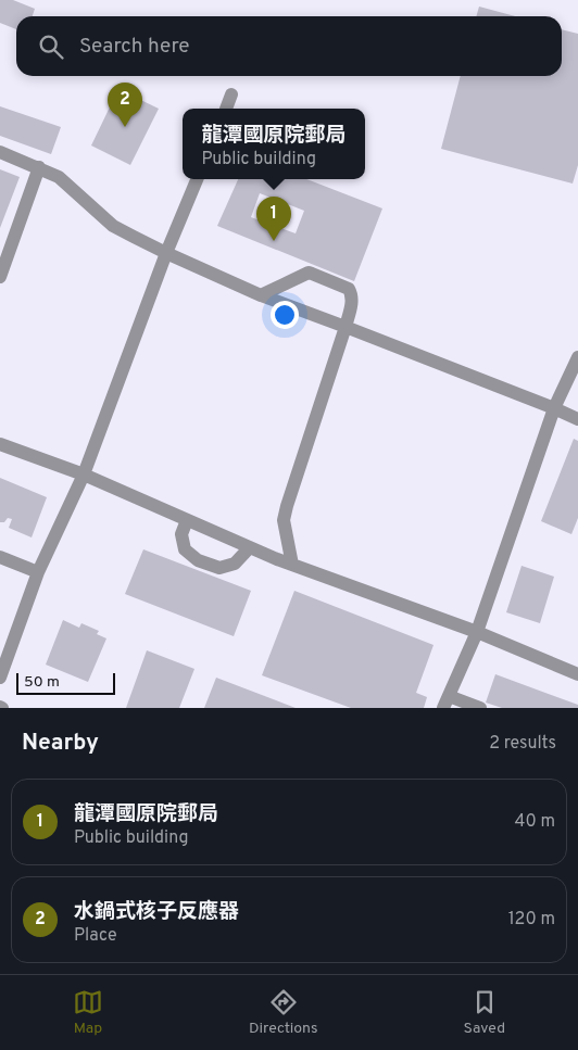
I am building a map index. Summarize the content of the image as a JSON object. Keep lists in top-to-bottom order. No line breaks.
{"scale_bar":"50 m","page":{"search":"Search here","pins":["2","1"],"popup":["龍潭國原院郵局","Public building"],"scale":"50 m","heading":["Nearby","2 results"],"list":[{"mark":"1","name":"龍潭國原院郵局","note":"Public building","value":"40 m"},{"mark":"2","name":"水鍋式核子反應器","note":"Place","value":"120 m"}],"nav":["Map","Directions","Saved"]}}
